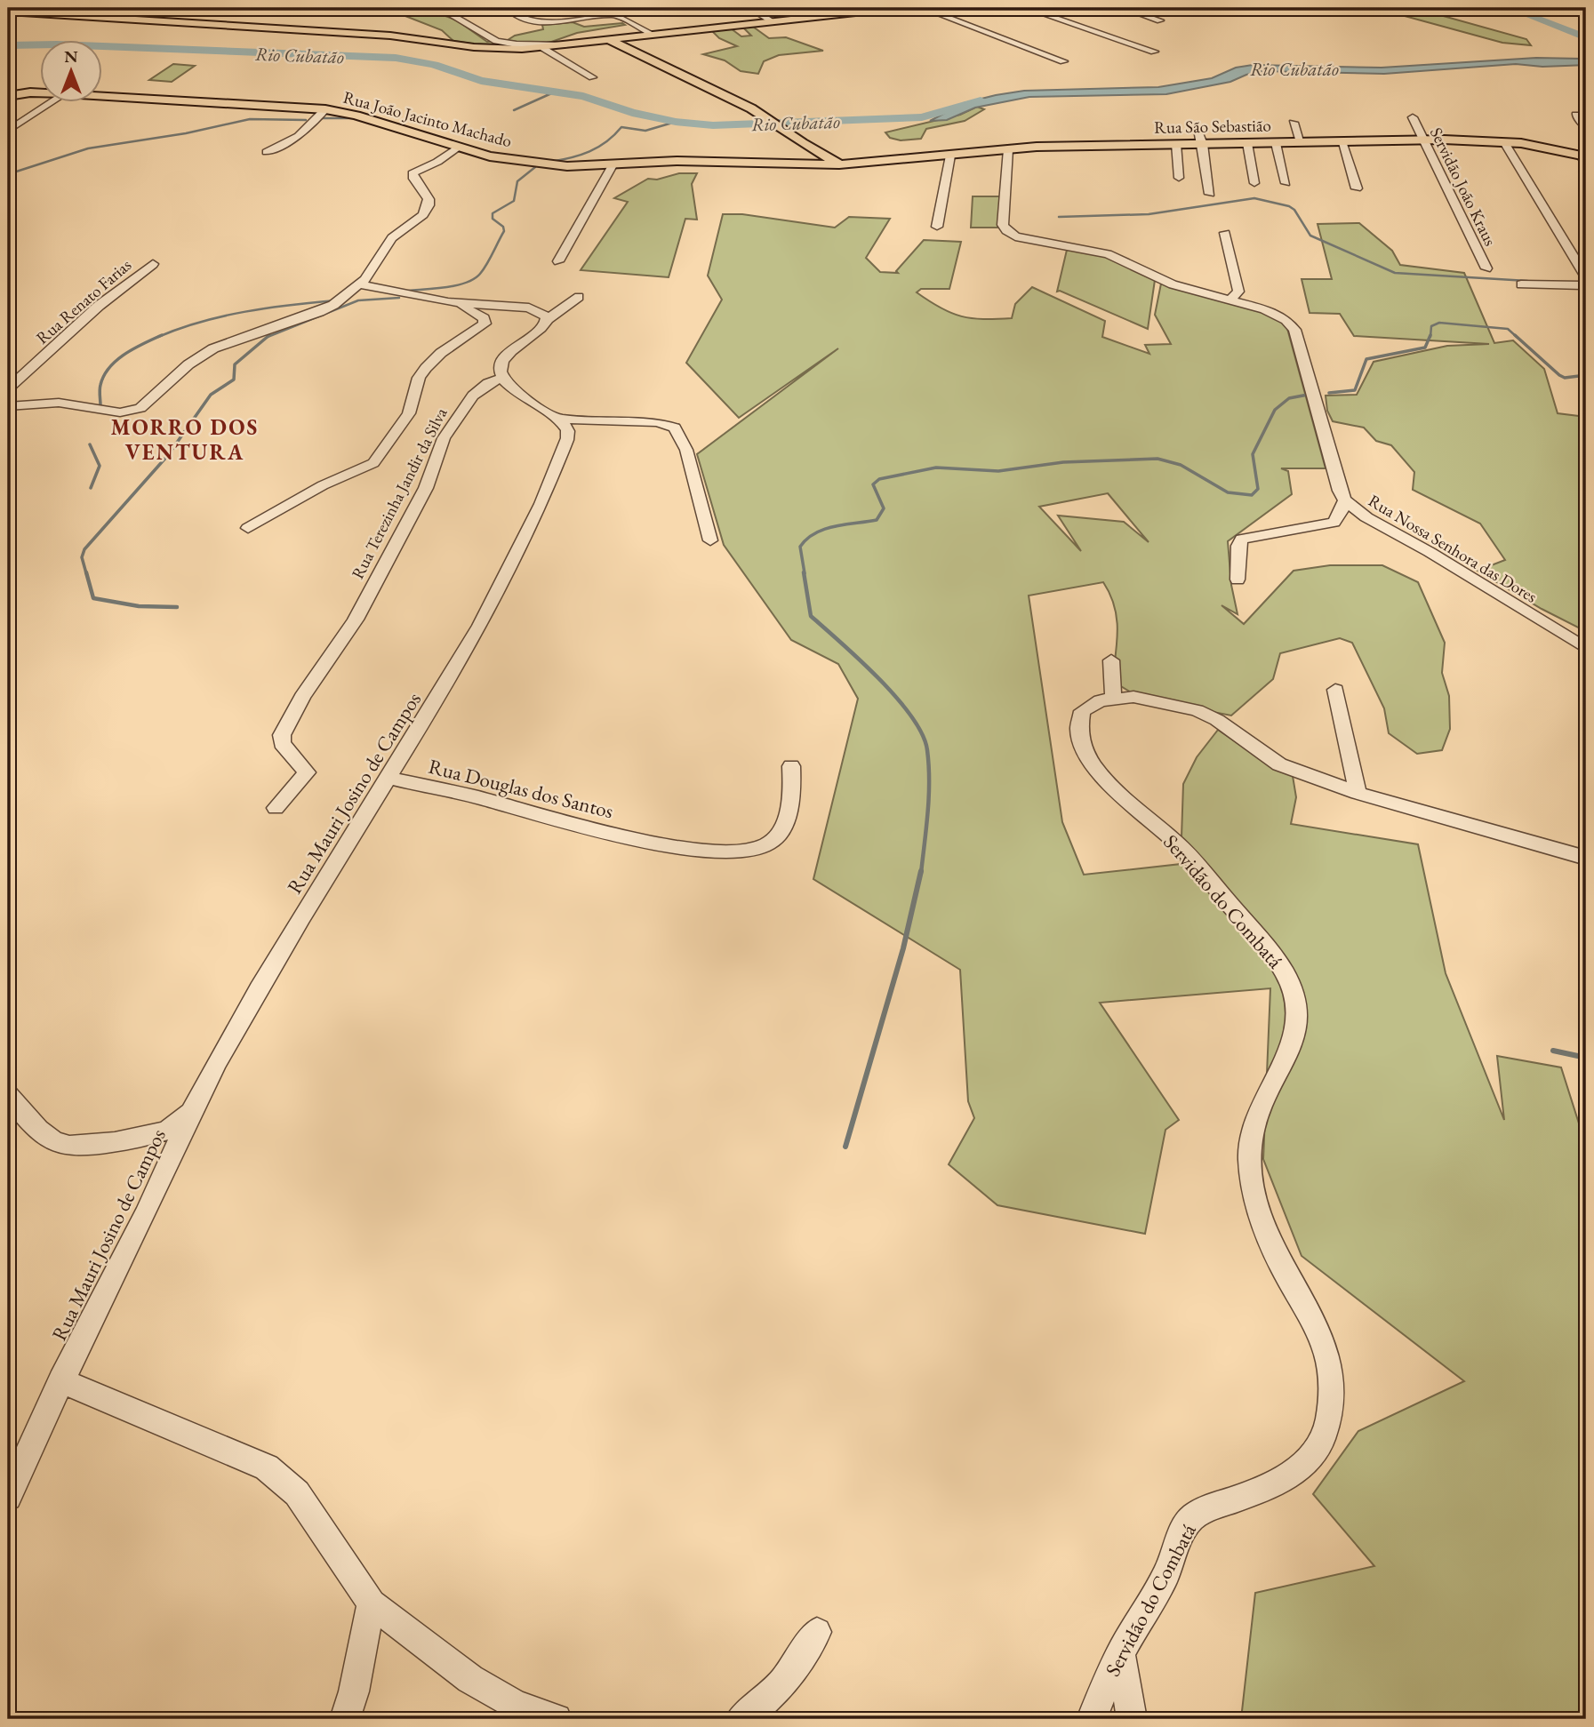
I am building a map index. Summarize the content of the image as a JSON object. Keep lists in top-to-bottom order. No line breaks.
{"streets":{"main road":["Rua João Jacinto Machado","Rua São Sebastião"],"street":["Servidão João Kraus","Rua Renato Farias","Rua Terezinha Jandir da Silva","Rua Nossa Senhora das Dores","Rua Douglas dos Santos","Rua Mauri Josino de Campos","Servidão do Combatá"]},"crossings":[["Rua João Jacinto Machado","Rua São Sebastião"],["Rua São Sebastião","Servidão João Kraus"],["Rua São Sebastião","Rua Nossa Senhora das Dores"],["Rua Douglas dos Santos","Rua Mauri Josino de Campos"]],"districts":["MORRO DOS VENTURA"],"water":["Rio Cubatão"],"north":"top"}
